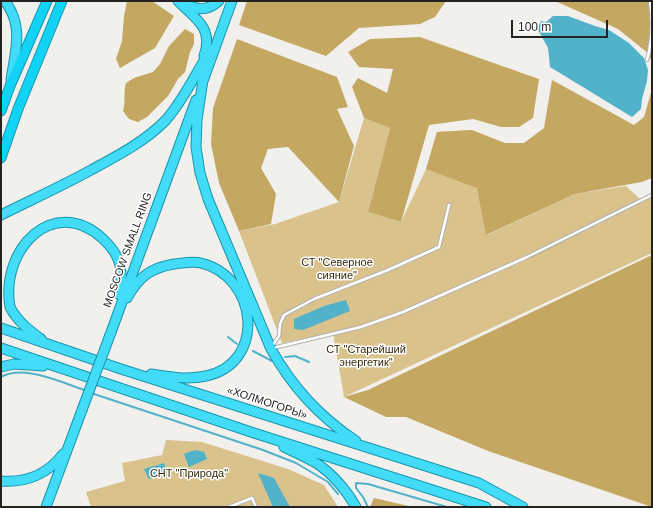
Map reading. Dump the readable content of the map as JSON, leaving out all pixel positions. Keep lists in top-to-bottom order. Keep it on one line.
{"streets":{"highway":["MOSCOW SMALL RING","«ХОЛМОГОРЫ»"]},"parks":["СТ \"Северное сияние\"","СТ \"Старейший энергетик\"","СНТ \"Природа\""],"scale_bar":"100 m"}
